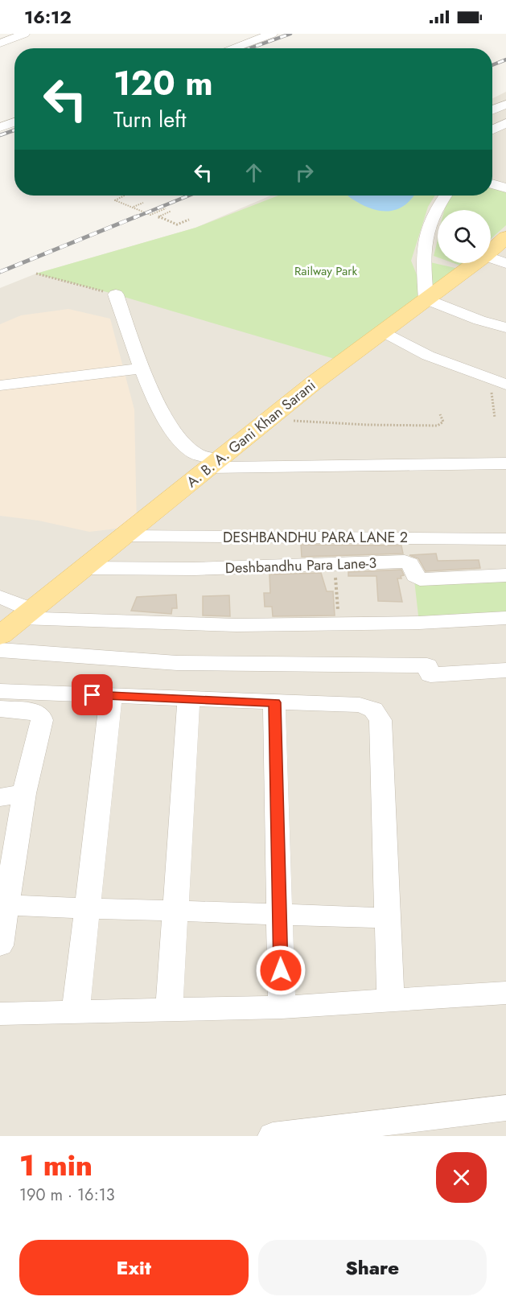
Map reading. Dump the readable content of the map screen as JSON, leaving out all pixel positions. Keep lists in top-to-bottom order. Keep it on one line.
{"streets":{"main road":["A. B. A. Gani Khan Sarani"],"street":["DESHBANDHU PARA LANE 2","Deshbandhu Para Lane-3"]},"crossings":[["A. B. A. Gani Khan Sarani","DESHBANDHU PARA LANE 2"],["A. B. A. Gani Khan Sarani","Deshbandhu Para Lane-3"]],"parks":["Railway Park"],"page":{"status":"16:12","turn":["120 m","Turn left"],"heading":["1 min","190 m · 16:13"],"buttons":["Exit","Share"]}}
